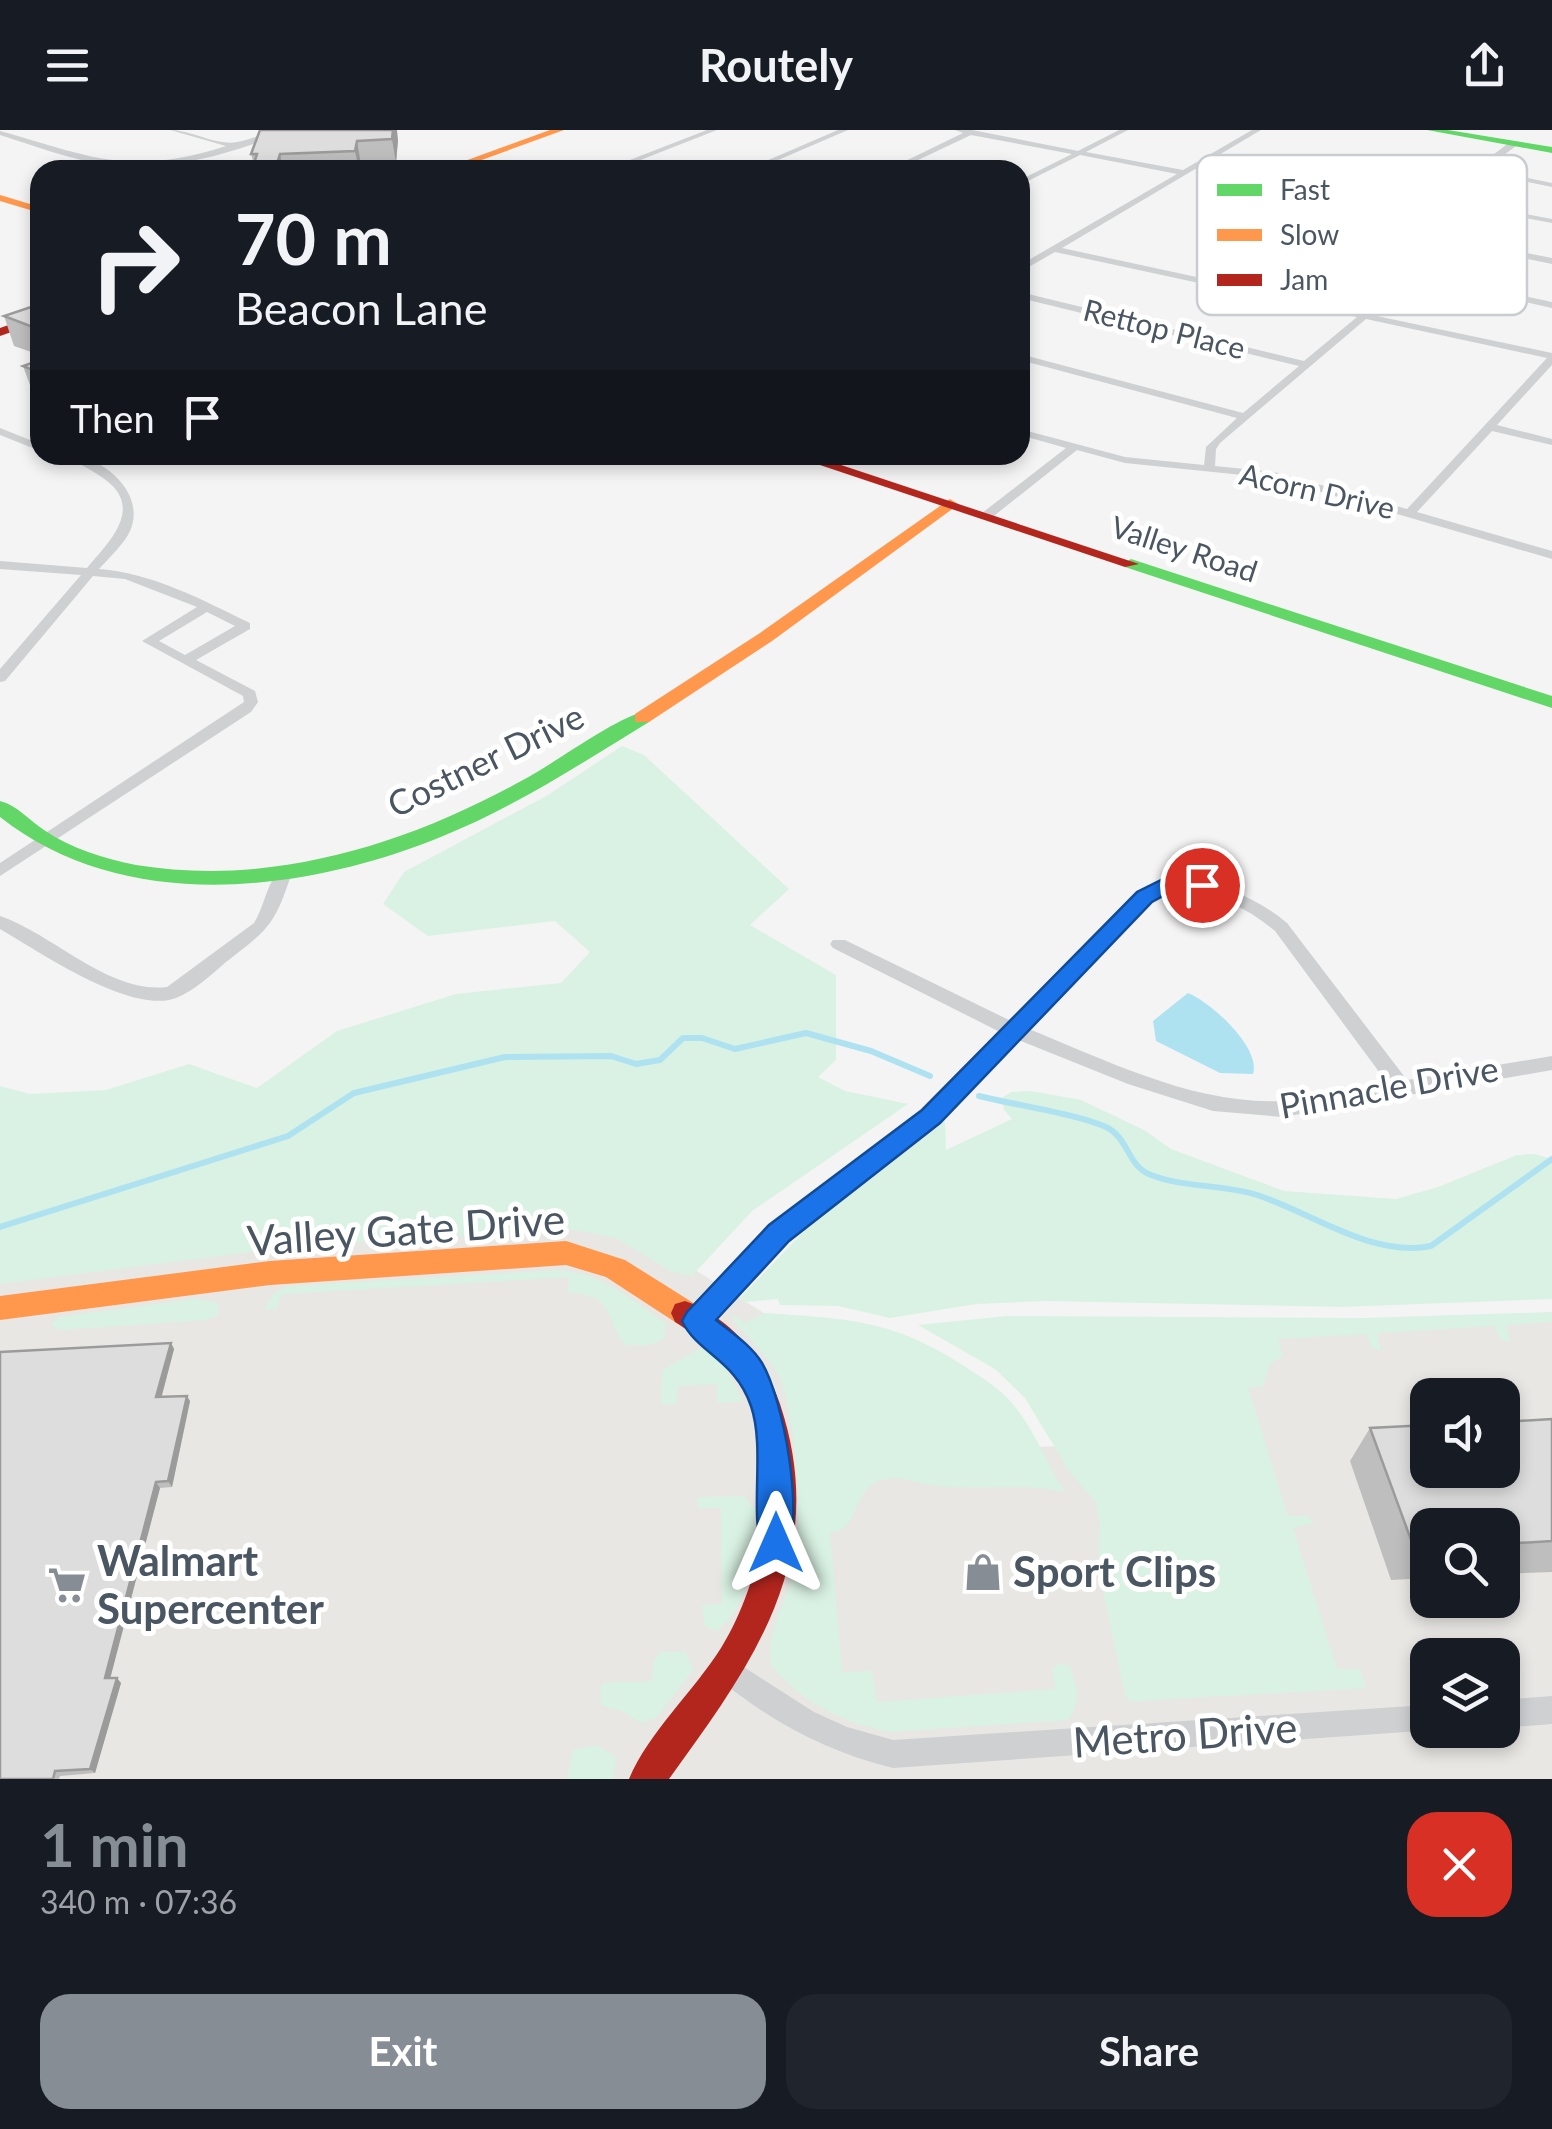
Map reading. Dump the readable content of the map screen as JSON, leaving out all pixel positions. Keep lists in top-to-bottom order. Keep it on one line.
{"streets":{"street":["Rettop Place","Acorn Drive","Valley Road","Costner Drive","Pinnacle Drive","Valley Gate Drive","Metro Drive"]},"crossings":[["Valley Road","Costner Drive"],["Valley Gate Drive","Metro Drive"]],"places":{"shop":["Sport Clips"],"supermarket":["Walmart Supercenter"]},"legend":["Fast","Slow","Jam"],"page":{"header":"Routely","turn":["70 m","Beacon Lane"],"then":"Then","heading":["1 min","340 m · 07:36"],"buttons":["Exit","Share"]}}
